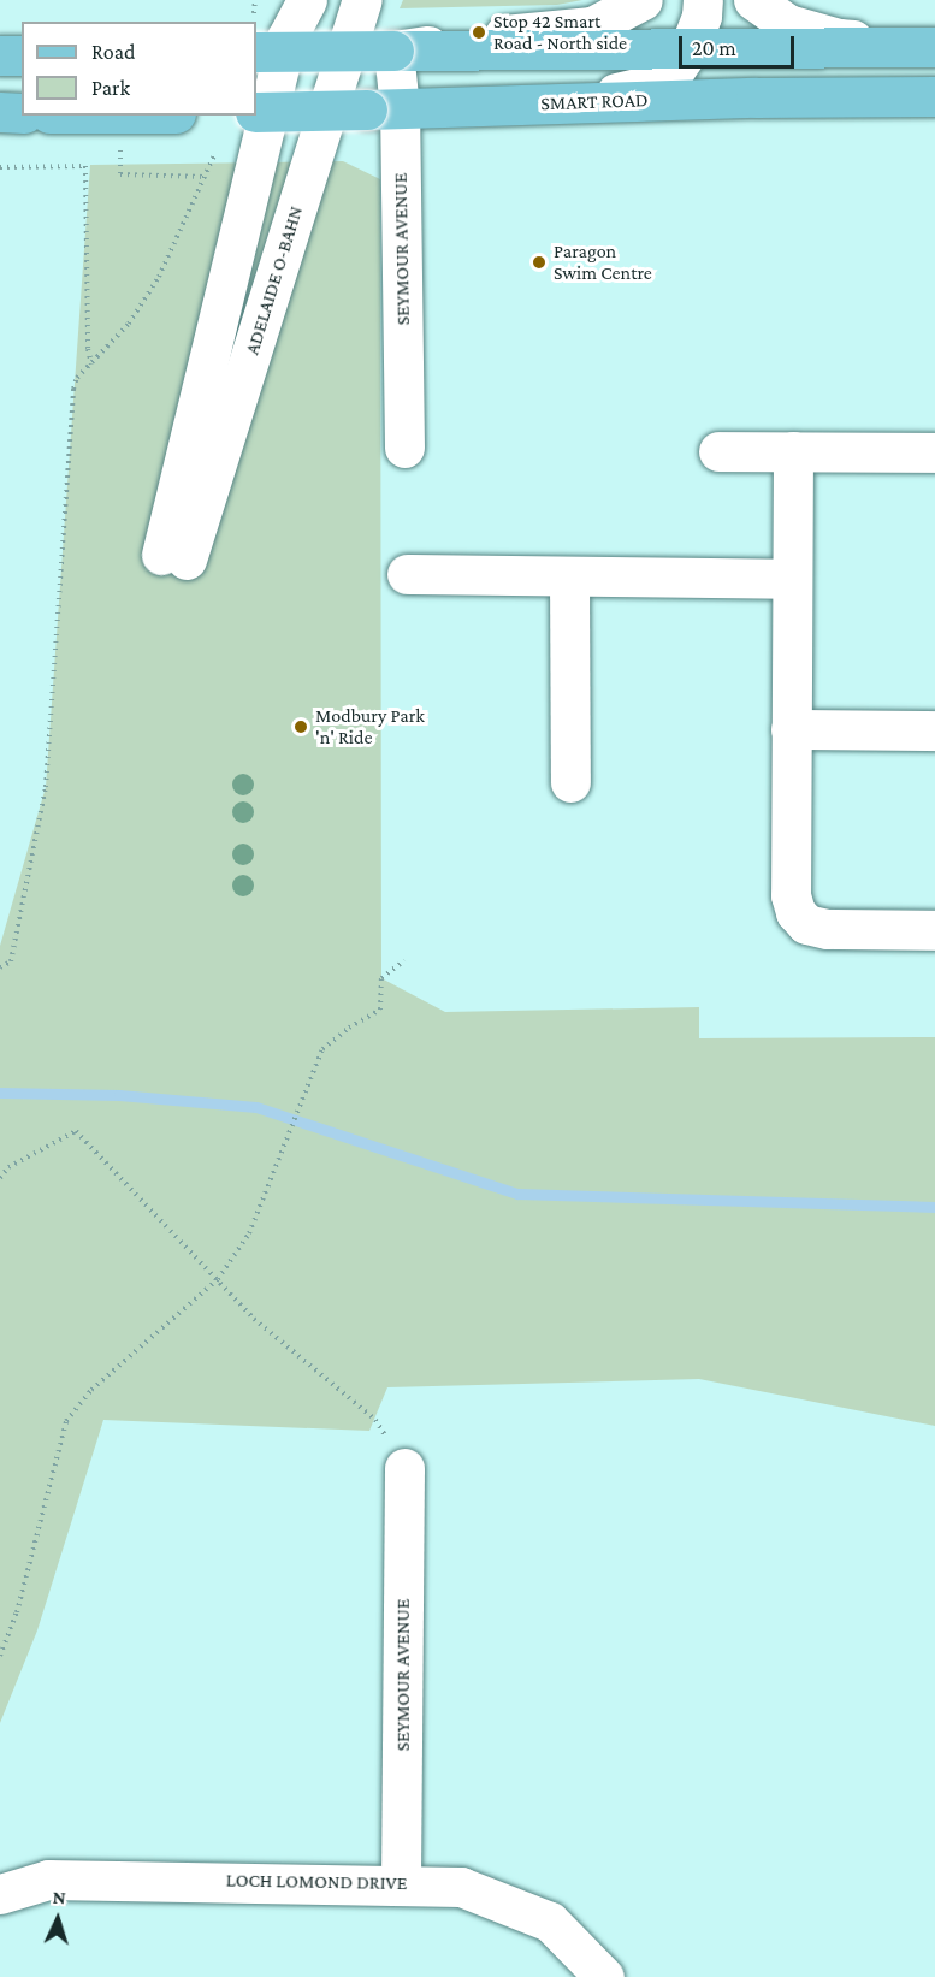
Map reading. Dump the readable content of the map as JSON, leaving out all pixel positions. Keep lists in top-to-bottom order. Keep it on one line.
{"streets":{"main road":["SMART ROAD"],"street":["SEYMOUR AVENUE","ADELAIDE O-BAHN","LOCH LOMOND DRIVE"]},"crossings":[["SMART ROAD","SEYMOUR AVENUE"],["SEYMOUR AVENUE","LOCH LOMOND DRIVE"]],"places":["Stop 42 Smart Road - North side","Paragon Swim Centre","Modbury Park 'n' Ride"],"legend":["Road","Park"],"scale_bar":"20 m","north":"top"}
